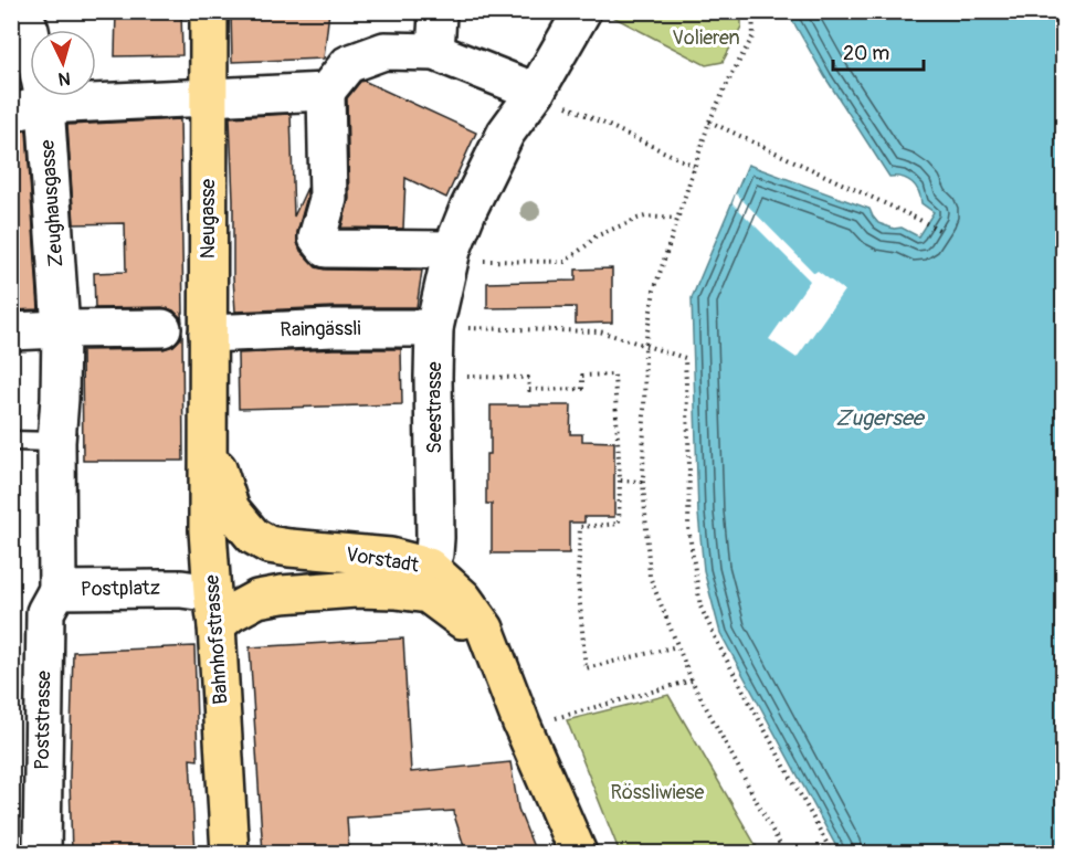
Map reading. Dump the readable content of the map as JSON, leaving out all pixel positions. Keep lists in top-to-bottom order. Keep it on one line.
{"streets":{"main road":["Neugasse","Vorstadt","Bahnhofstrasse"],"street":["Zeughausgasse","Raingässli","Seestrasse","Postplatz","Poststrasse"]},"crossings":[["Zeughausgasse","Postplatz"],["Neugasse","Raingässli"],["Neugasse","Vorstadt"],["Neugasse","Bahnhofstrasse"],["Raingässli","Seestrasse"],["Seestrasse","Vorstadt"],["Vorstadt","Bahnhofstrasse"],["Postplatz","Bahnhofstrasse"],["Postplatz","Poststrasse"]],"water":["Zugersee"],"parks":["Volieren","Rössliwiese"],"scale_bar":"20 m","north":"bottom"}
